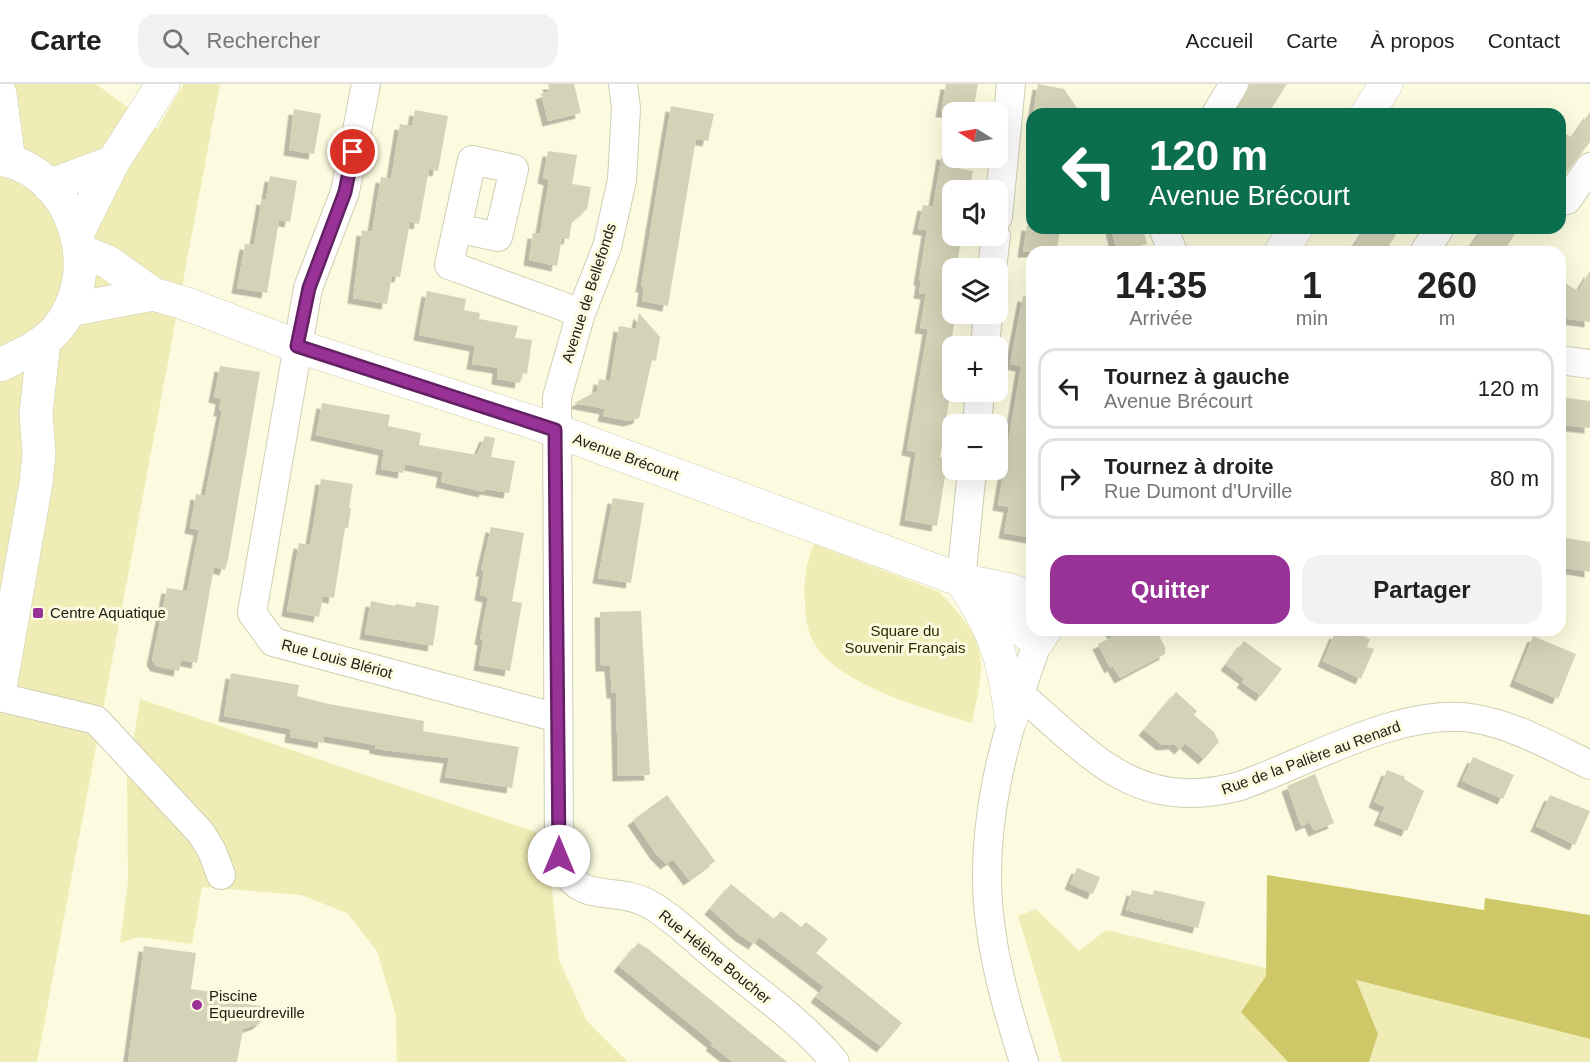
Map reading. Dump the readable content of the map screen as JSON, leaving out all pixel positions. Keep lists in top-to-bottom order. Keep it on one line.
{"streets":{"main road":["Avenue Brécourt"],"street":["Avenue de Bellefonds","Rue Louis Blériot","Rue de la Palière au Renard","Rue Hélène Boucher"]},"crossings":[["Avenue de Bellefonds","Avenue Brécourt"],["Avenue de Bellefonds","Rue Louis Blériot"],["Avenue de Bellefonds","Rue Hélène Boucher"],["Avenue Brécourt","Rue Louis Blériot"]],"parks":["Square du Souvenir Français"],"places":{"transit":["Centre Aquatique"],"other":["Piscine Equeurdreville"]},"north":"left","page":{"header":"Carte","search":"Rechercher","nav":["Accueil","Carte","À propos","Contact"],"map_buttons":["+","−"],"turn":["120 m","Avenue Brécourt"],"eta":["14:35","Arrivée","1","min","260","m"],"list":[{"name":"Tournez à gauche","note":"Avenue Brécourt","value":"120 m"},{"name":"Tournez à droite","note":"Rue Dumont d'Urville","value":"80 m"}],"buttons":["Quitter","Partager"]}}
